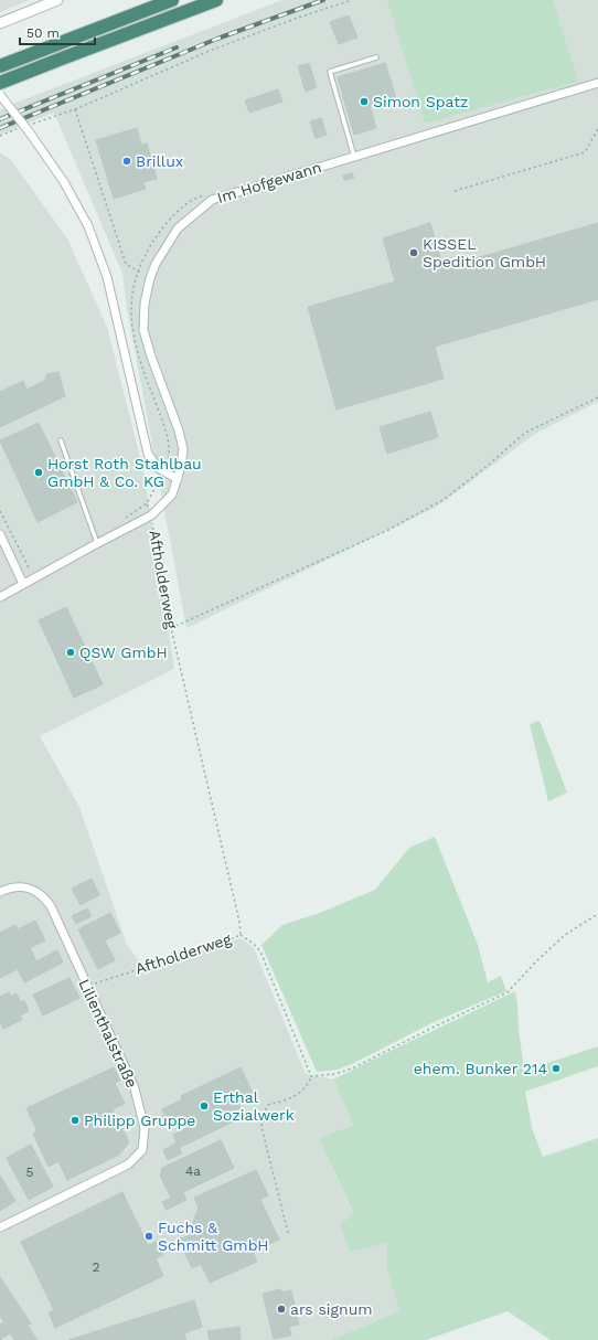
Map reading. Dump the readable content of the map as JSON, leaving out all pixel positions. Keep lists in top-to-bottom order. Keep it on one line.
{"streets":{"street":["Im Hofgewann","Aftholderweg","Lilienthalstraße"]},"crossings":[["Im Hofgewann","Aftholderweg"],["Aftholderweg","Lilienthalstraße"]],"places":["Simon Spatz","Brillux","KISSEL Spedition GmbH","Horst Roth Stahlbau GmbH & Co. KG","QSW GmbH","ehem. Bunker 214","Erthal Sozialwerk","Philipp Gruppe","Fuchs & Schmitt GmbH","ars signum"],"house_numbers":["4a","5","2"],"scale_bar":"50 m"}
